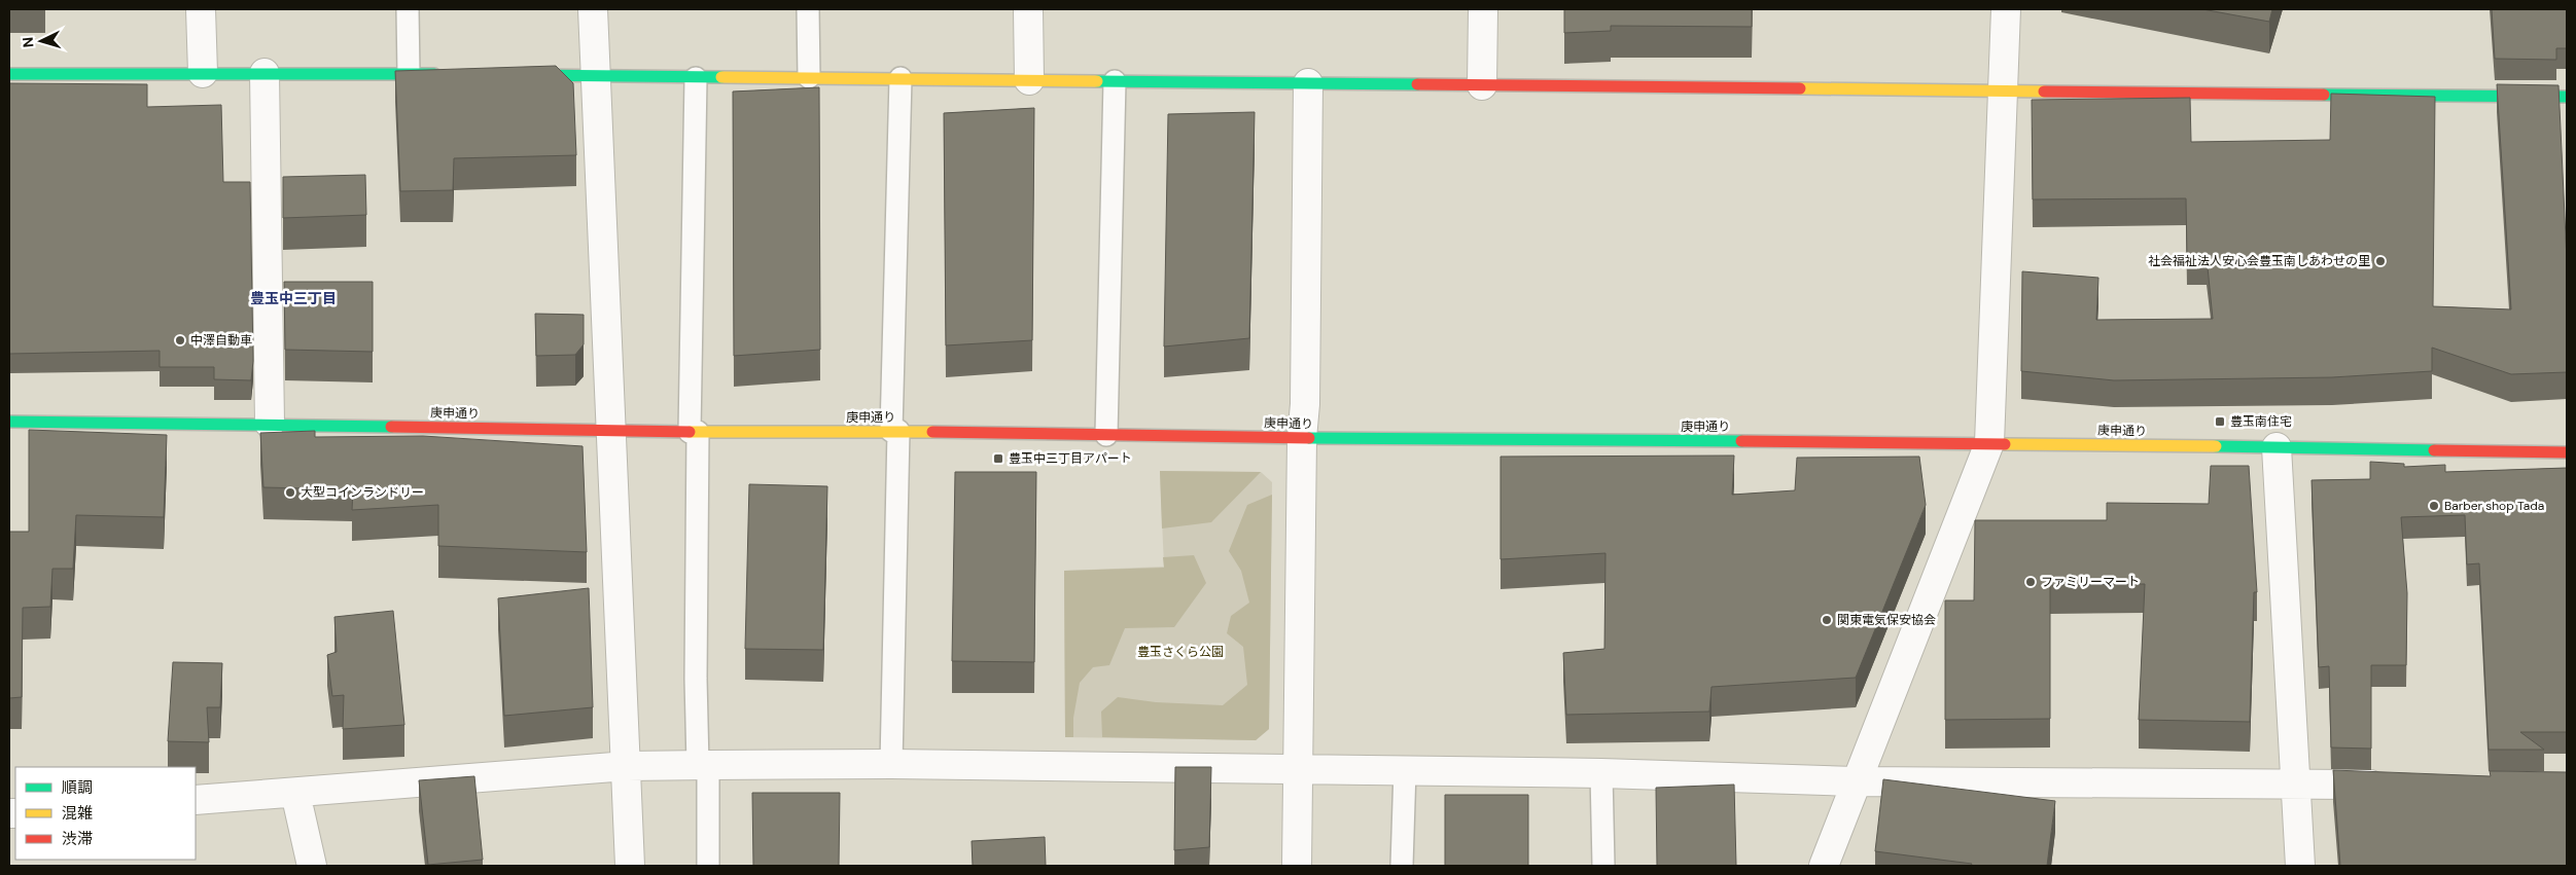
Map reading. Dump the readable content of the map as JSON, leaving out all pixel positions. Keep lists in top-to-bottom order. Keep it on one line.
{"streets":{"main road":["庚申通り"]},"districts":["豊玉中三丁目"],"parks":["豊玉さくら公園"],"places":{"other":["社会福祉法人安心会豊玉南しあわせの里","中澤自動車","大型コインランドリー","Barber shop Tada","ファミリーマート","関東電気保安協会"],"transit":["豊玉南住宅","豊玉中三丁目アパート"]},"legend":["順調","混雑","渋滞"],"north":"left"}
